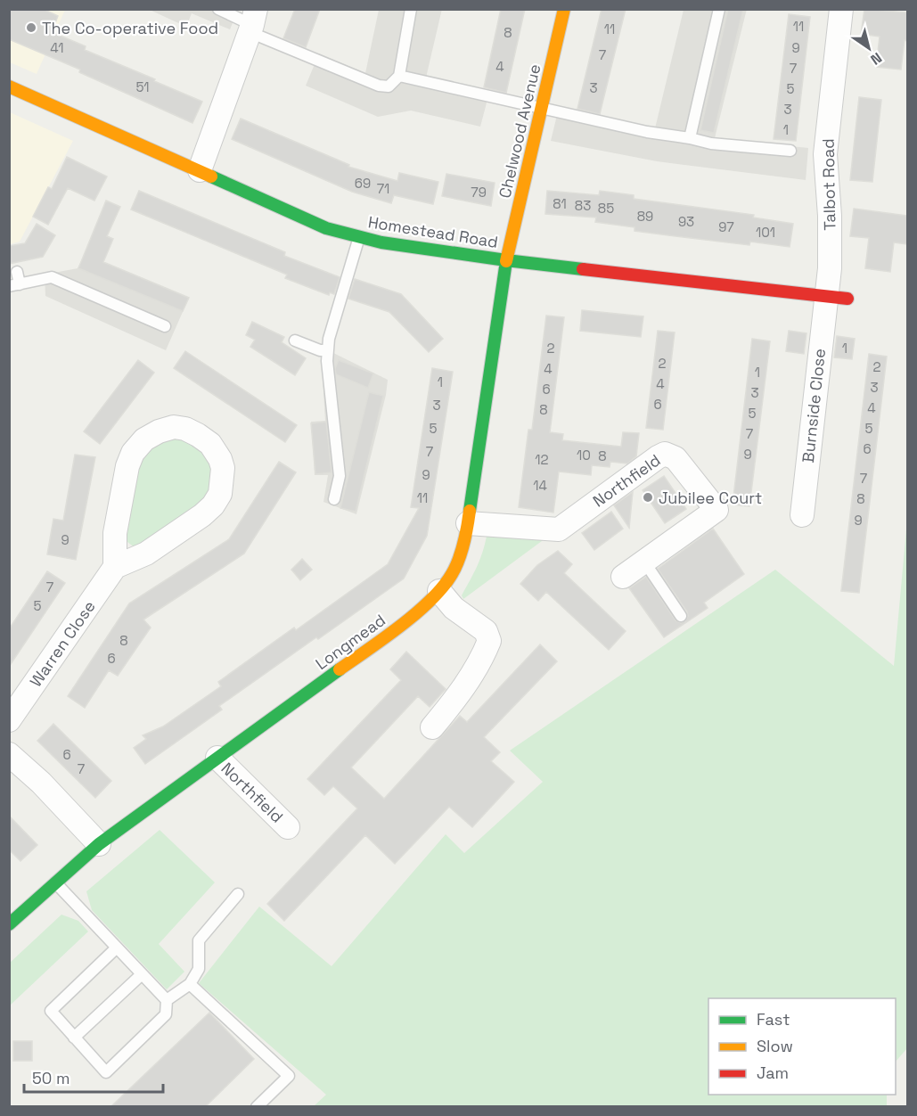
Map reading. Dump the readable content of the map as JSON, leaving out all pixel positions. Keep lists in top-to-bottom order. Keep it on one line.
{"streets":{"street":["Chelwood Avenue","Talbot Road","Homestead Road","Burnside Close","Northfield","Longmead","Warren Close"]},"crossings":[["Chelwood Avenue","Homestead Road"],["Chelwood Avenue","Longmead"],["Talbot Road","Homestead Road"],["Talbot Road","Burnside Close"],["Homestead Road","Burnside Close"],["Homestead Road","Longmead"],["Northfield","Longmead"]],"places":["The Co-operative Food","Jubilee Court"],"house_numbers":["11","11","8","41","9","7","4","7","51","3","5","3","1","69","71","79","81","83","85","89","93","97","101","2","1","2","2","4","1","1","4","3","6","3","6","3","4","8","5","5","5","7","6","7","9","10","8","12","9","7","14","11","8","9","9","7","5","8","6","6","7"],"legend":["Fast","Slow","Jam"],"scale_bar":"50 m","north":"bottom right"}
